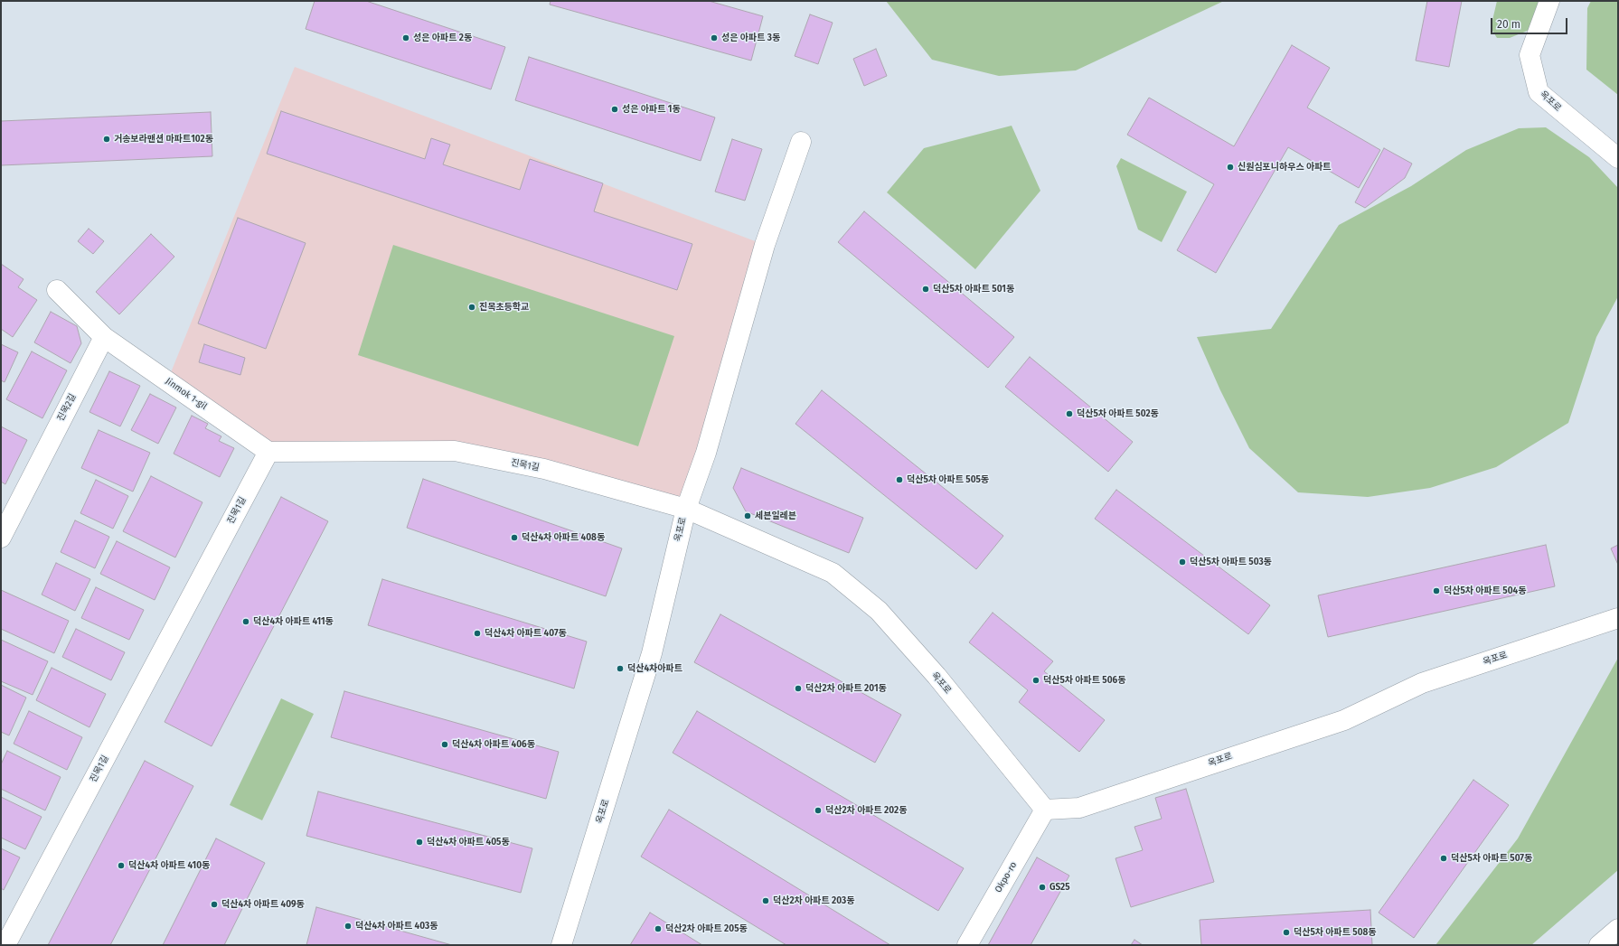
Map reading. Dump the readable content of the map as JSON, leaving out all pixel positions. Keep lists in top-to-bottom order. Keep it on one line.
{"streets":{"street":["옥포로","Jinmok 1-gil","진목2길","진목1길","Okpo-ro"]},"crossings":[["옥포로","진목1길"],["옥포로","Okpo-ro"],["Jinmok 1-gil","진목2길"],["Jinmok 1-gil","진목1길"]],"places":["성은 아파트 2동","성은 아파트 3동","성은 아파트 1동","거송보라맨션 마파트102동","신원심포니하우스 아파트","덕산5차 아파트 501동","진목초등학교","덕산5차 아파트 502동","덕산5차 아파트 505동","세븐일레븐","덕산4차 아파트 408동","덕산5차 아파트 503동","덕산5차 아파트 504동","덕산4차 아파트 411동","덕산4차 아파트 407동","덕산4차아파트","덕산5차 아파트 506동","덕산2차 아파트 201동","덕산4차 아파트 406동","덕산2차 아파트 202동","덕산4차 아파트 405동","덕산5차 아파트 507동","덕산4차 아파트 410동","GS25","덕산2차 아파트 203동","덕산4차 아파트 409동","덕산4차 아파트 403동","덕산2차 아파트 205동","덕산5차 아파트 508동"],"scale_bar":"20 m"}
